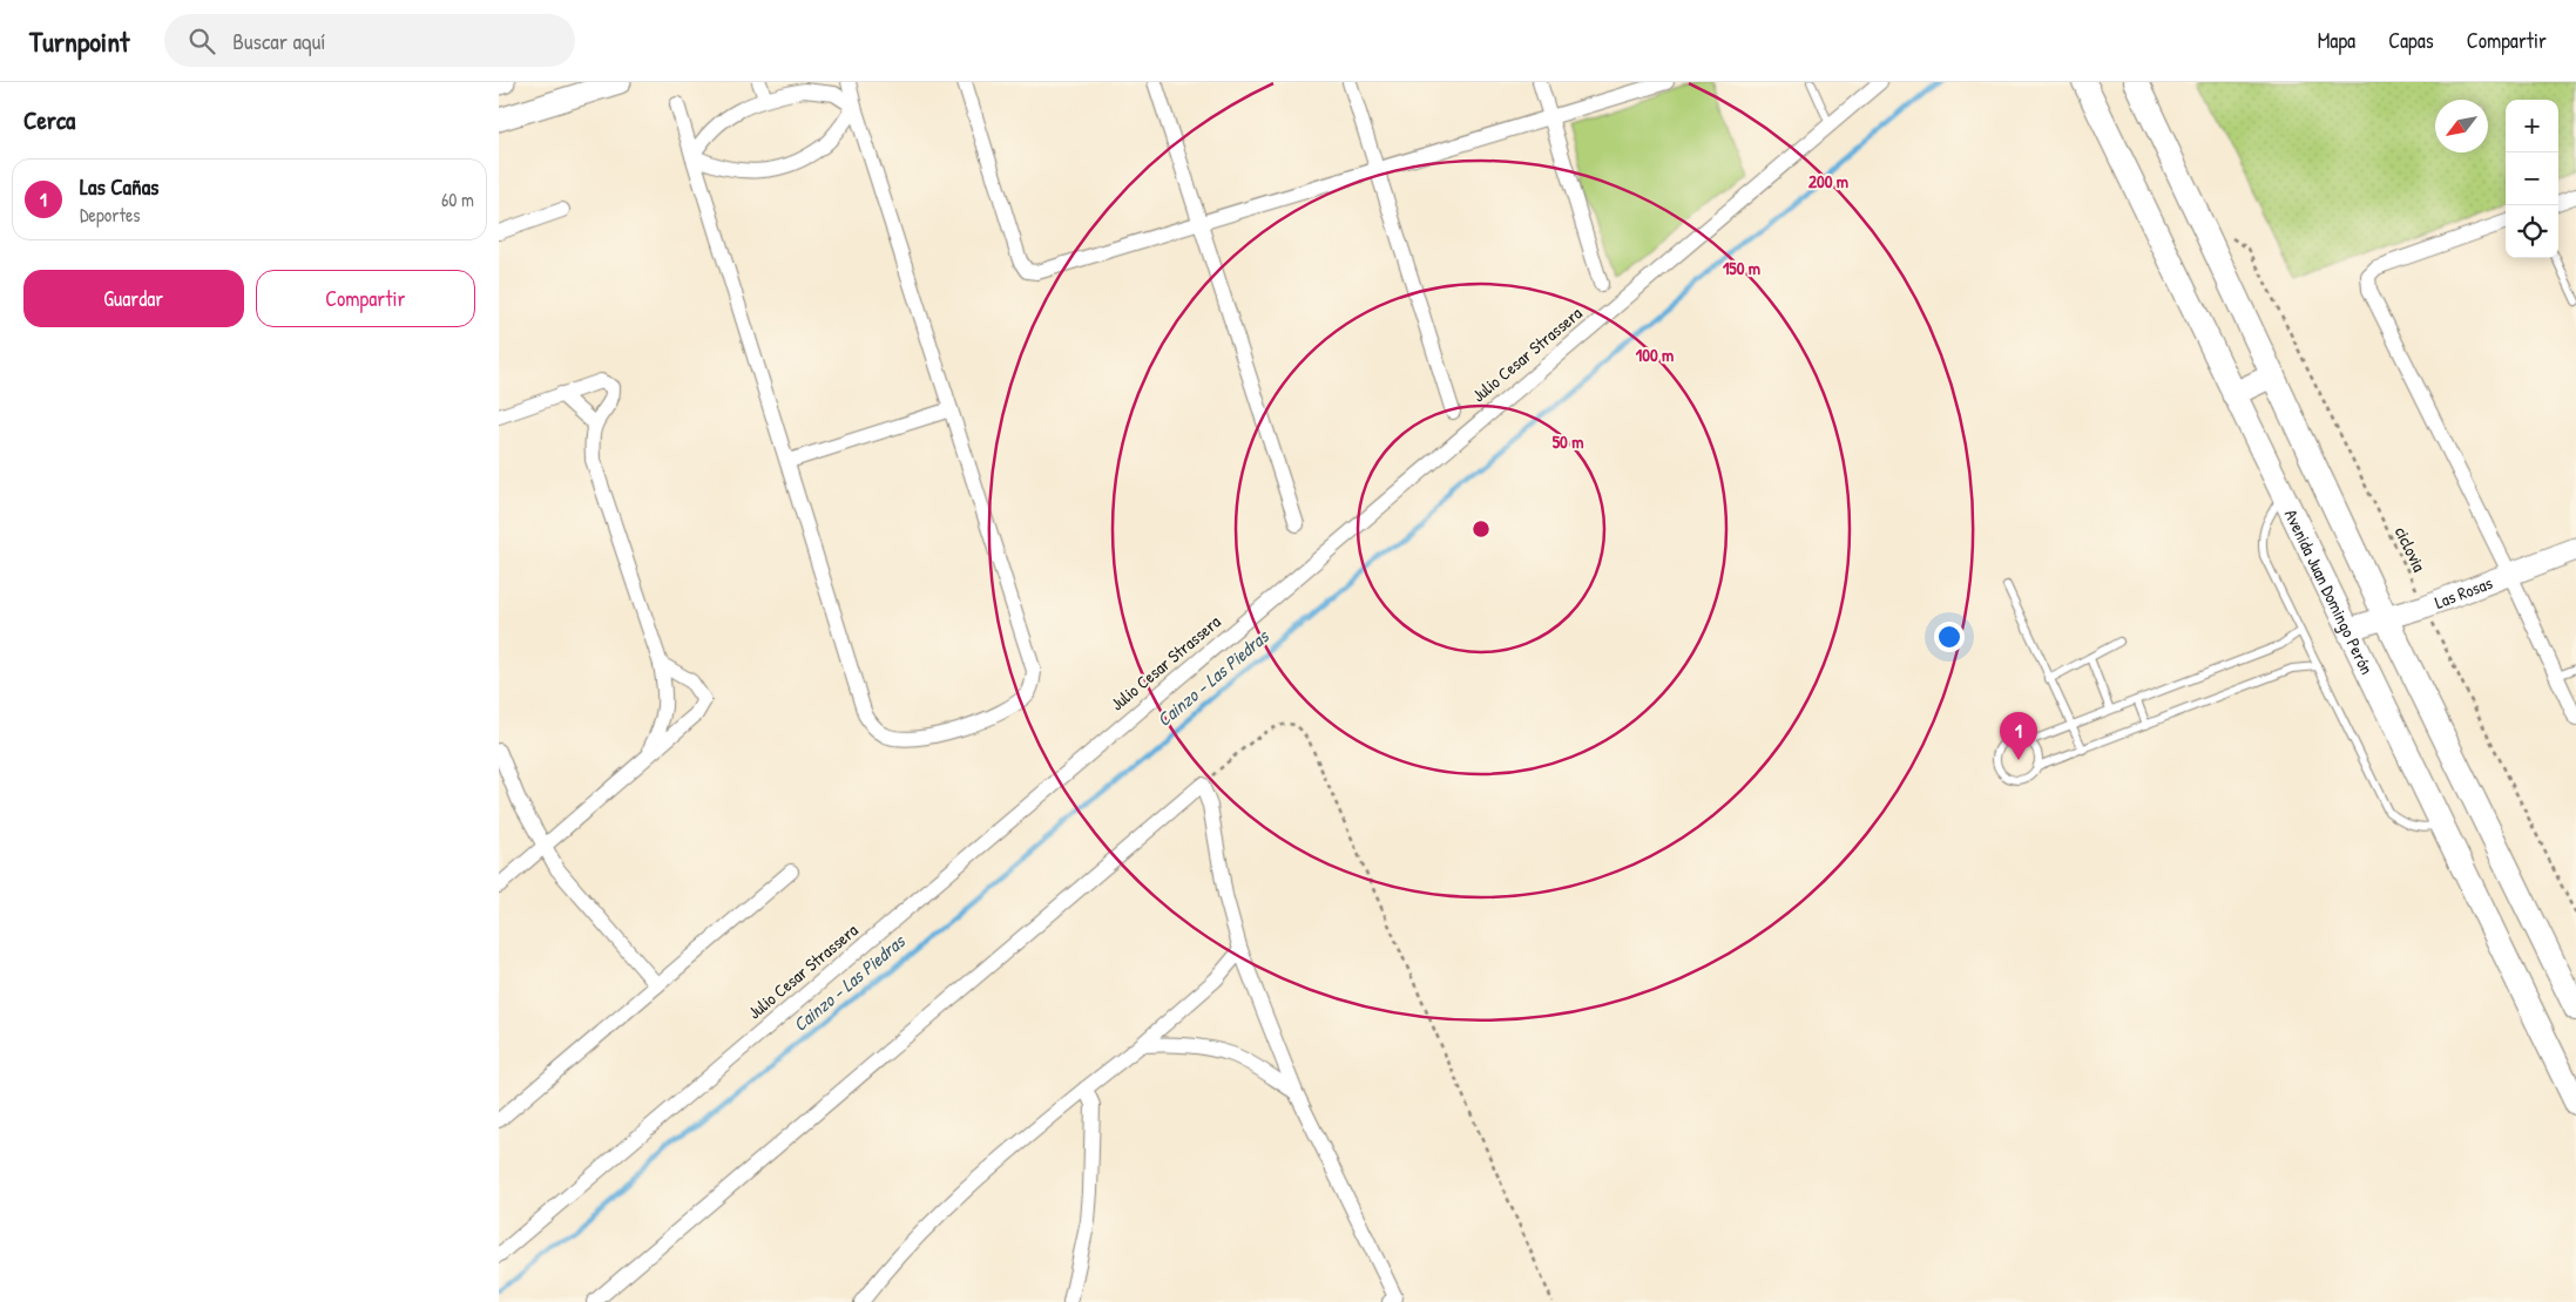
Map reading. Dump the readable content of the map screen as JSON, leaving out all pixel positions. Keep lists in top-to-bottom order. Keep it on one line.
{"streets":{"main road":["Avenida Juan Domingo Perón"],"street":["Julio Cesar Strassera","Las Rosas"],"path":["ciclovia"]},"crossings":[["ciclovia","Las Rosas"],["Avenida Juan Domingo Perón","Las Rosas"]],"water":["Cainzo - Las Piedras"],"north":"bottom left","page":{"header":"Turnpoint","search":"Buscar aquí","nav":["Mapa","Capas","Compartir"],"heading":"Cerca","map_buttons":["+","−"],"list":[{"mark":"1","name":"Las Cañas","note":"Deportes","value":"60 m"}],"buttons":["Guardar","Compartir"],"pins":"1"},"rings":["200 m","150 m","100 m","50 m"]}
